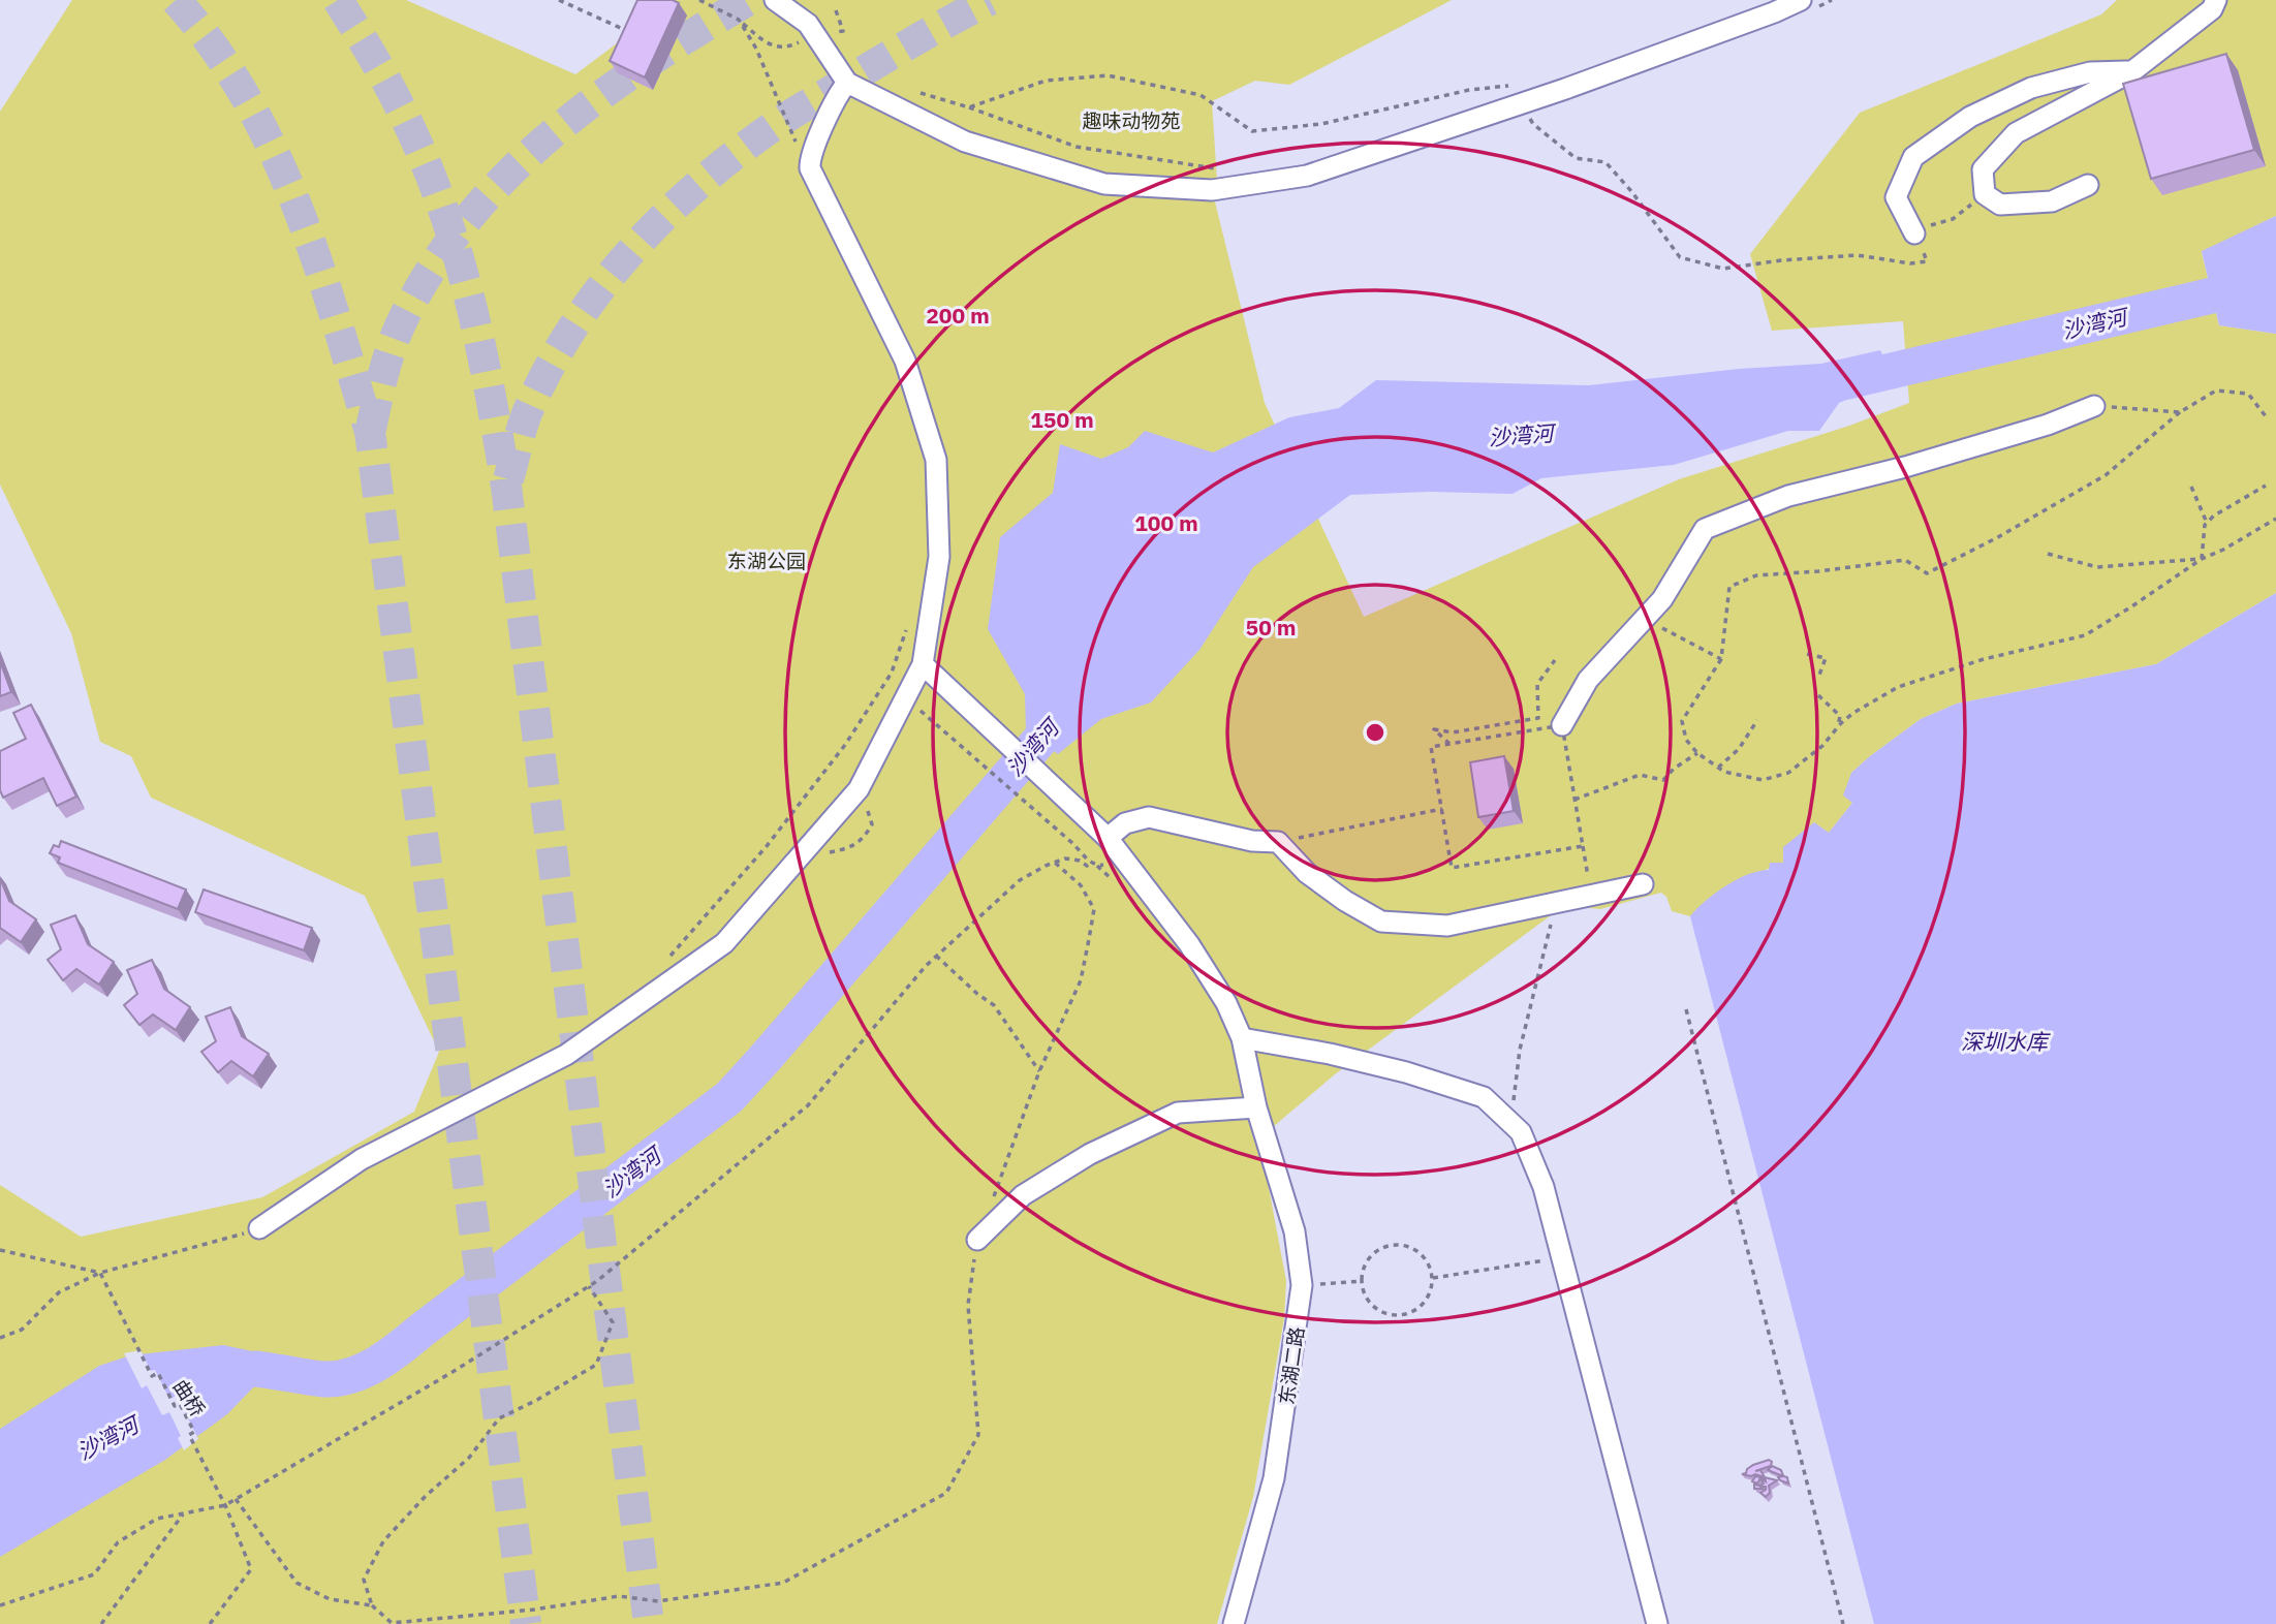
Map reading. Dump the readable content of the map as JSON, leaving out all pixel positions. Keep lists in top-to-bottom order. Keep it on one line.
{"streets":{"street":["东湖二路"],"path":["曲桥"]},"water":["沙湾河","深圳水库"],"parks":["趣味动物苑","东湖公园"],"rings":["200 m","150 m","100 m","50 m"]}
